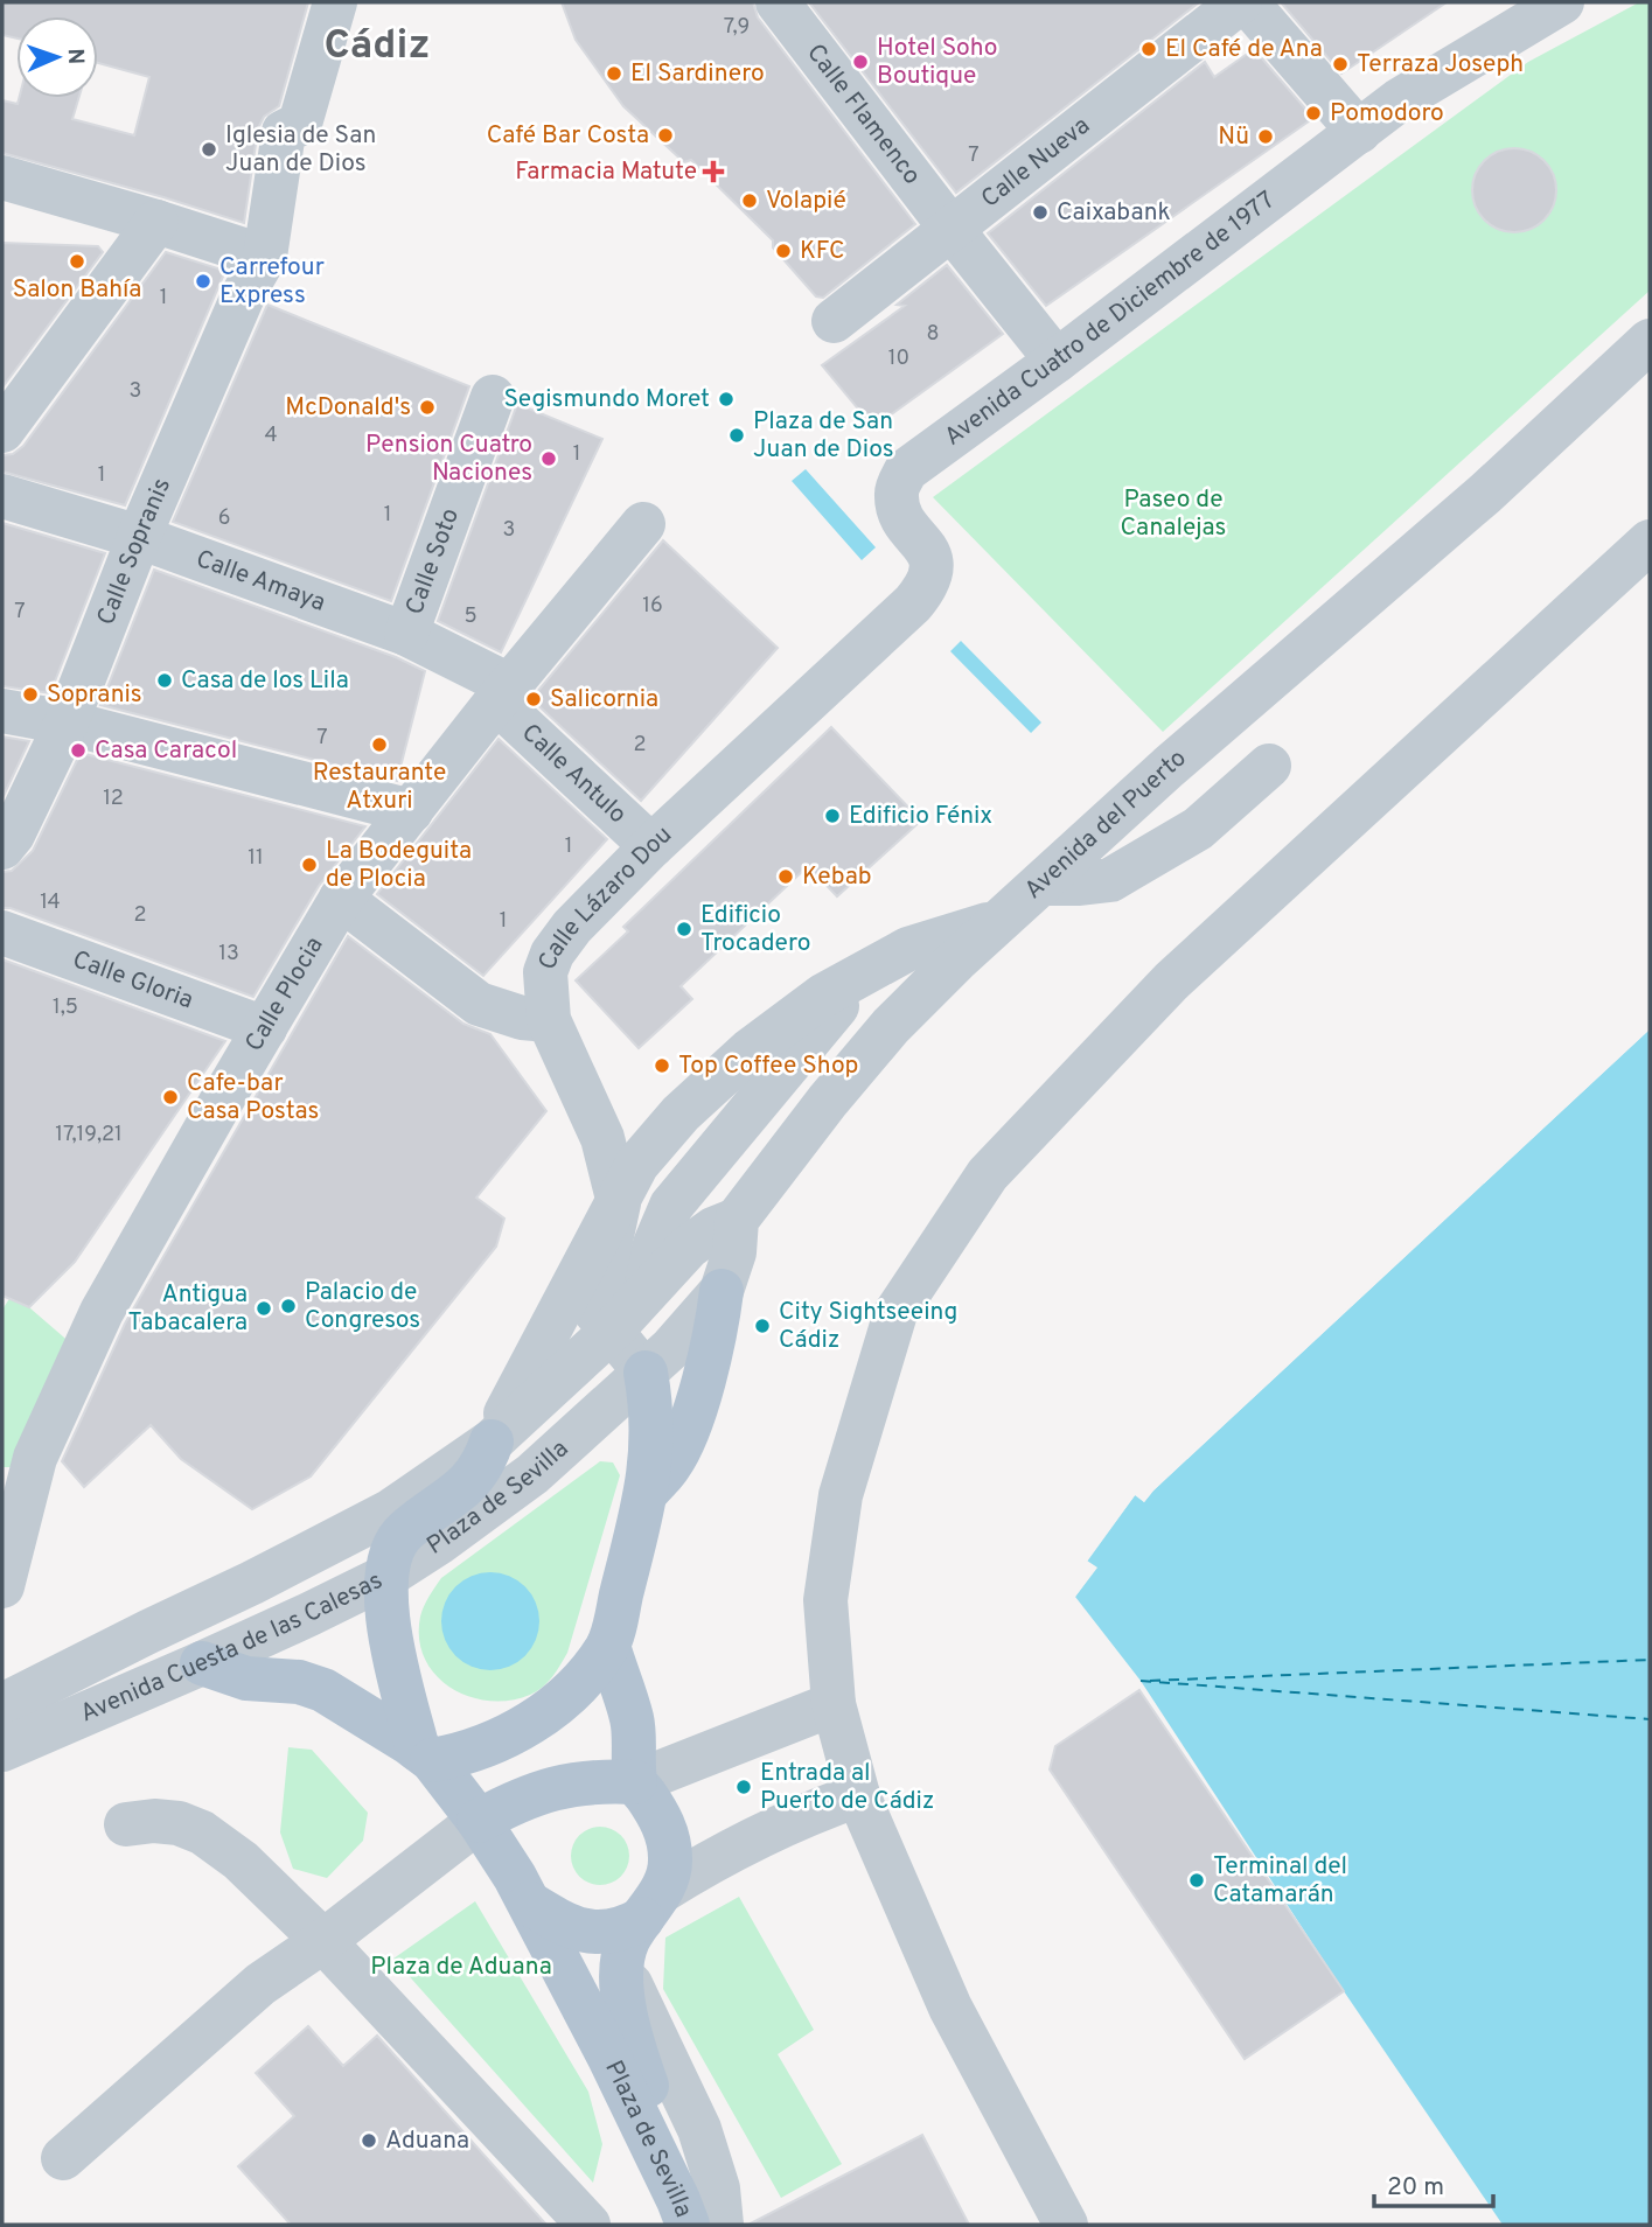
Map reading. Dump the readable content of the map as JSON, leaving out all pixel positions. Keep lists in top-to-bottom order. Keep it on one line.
{"streets":{"main road":["Plaza de Sevilla","Avenida Cuesta de las Calesas"],"street":["Calle Flamenco","Calle Nueva","Avenida Cuatro de Diciembre de 1977","Calle Sopranis","Calle Soto","Calle Amaya","Calle Antulo","Avenida del Puerto","Calle Lázaro Dou","Calle Gloria","Calle Plocia"]},"crossings":[["Calle Flamenco","Calle Nueva"],["Calle Flamenco","Avenida Cuatro de Diciembre de 1977"],["Avenida Cuatro de Diciembre de 1977","Calle Lázaro Dou"],["Calle Sopranis","Calle Amaya"],["Calle Soto","Calle Amaya"],["Calle Amaya","Calle Antulo"],["Calle Amaya","Calle Plocia"],["Calle Antulo","Calle Lázaro Dou"],["Calle Antulo","Calle Plocia"],["Avenida del Puerto","Avenida Cuesta de las Calesas"],["Calle Lázaro Dou","Avenida Cuesta de las Calesas"],["Calle Gloria","Calle Plocia"],["Plaza de Sevilla","Avenida Cuesta de las Calesas"]],"districts":["Cádiz"],"parks":["Paseo de Canalejas","Plaza de Aduana"],"places":{"other":["El Café de Ana","Hotel Soho Boutique","Terraza Joseph","El Sardinero","Pomodoro","Café Bar Costa","Nü","Iglesia de San Juan de Dios","Volapié","Caixabank","KFC","Salon Bahía","Carrefour Express","Segismundo Moret","McDonald's","Plaza de San Juan de Dios","Pension Cuatro Naciones","Casa de los Lila","Sopranis","Salicornia","Restaurante Atxuri","Casa Caracol","Edificio Fénix","La Bodeguita de Plocia","Kebab","Edificio Trocadero","Top Coffee Shop","Cafe-bar Casa Postas","Palacio de Congresos","Antigua Tabacalera","City Sightseeing Cádiz","Entrada al Puerto de Cádiz","Terminal del Catamarán","Aduana"],"health":["Farmacia Matute"]},"house_numbers":["7,9","7","1","8","10","3","4","1","1","1","6","3","16","7","5","7","2","12","1","11","14","2","1","13","1,5","17,19,21"],"scale_bar":"20 m","north":"right"}
